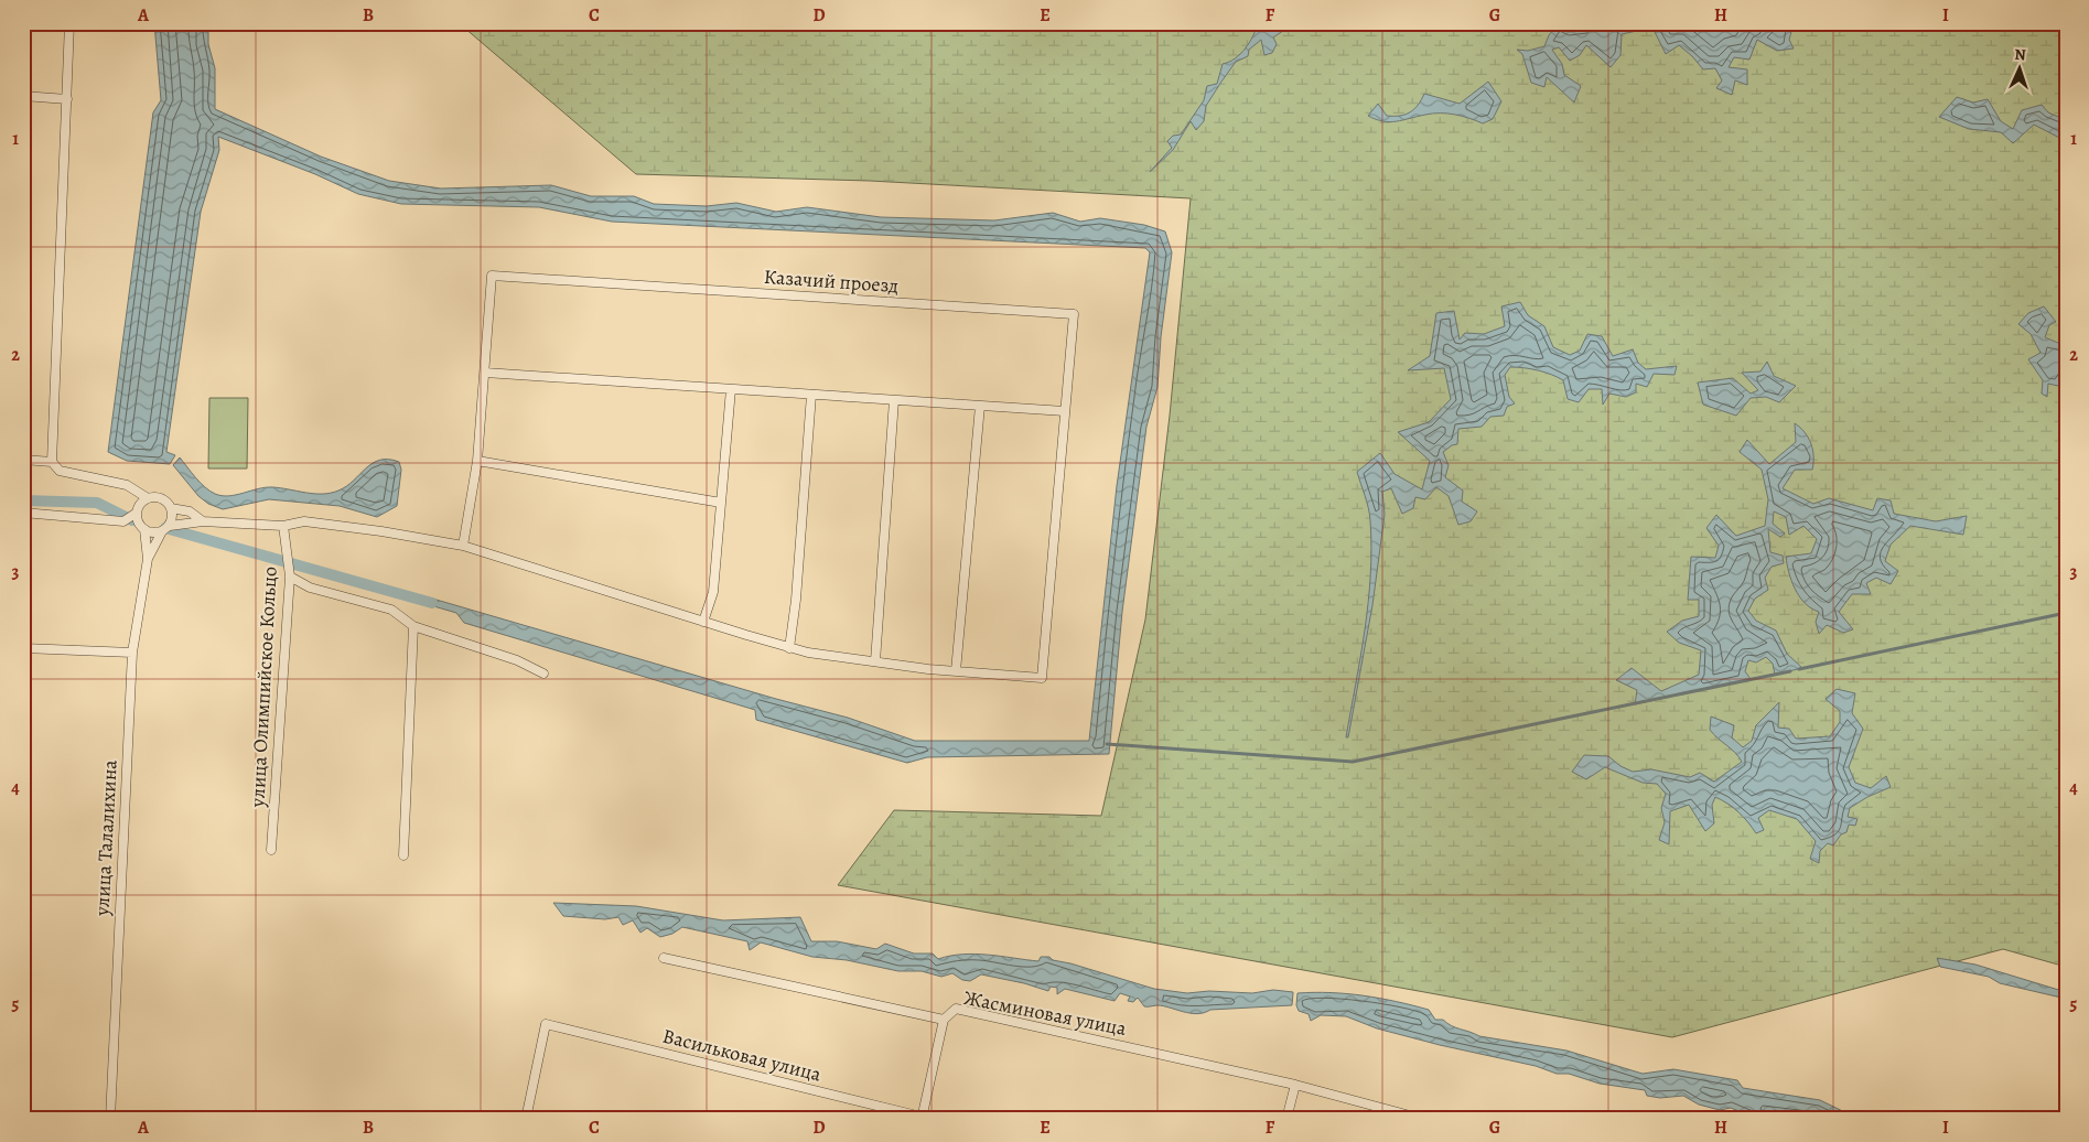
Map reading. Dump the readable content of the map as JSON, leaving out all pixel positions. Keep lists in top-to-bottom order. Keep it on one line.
{"streets":{"street":["Казачий проезд","улица Олимпийское Кольцо","улица Талалихина","Жасминовая улица","Васильковая улица"]},"north":"top","grid":{"columns":["A","B","C","D","E","F","G","H","I"],"rows":["1","2","3","4","5"]}}
